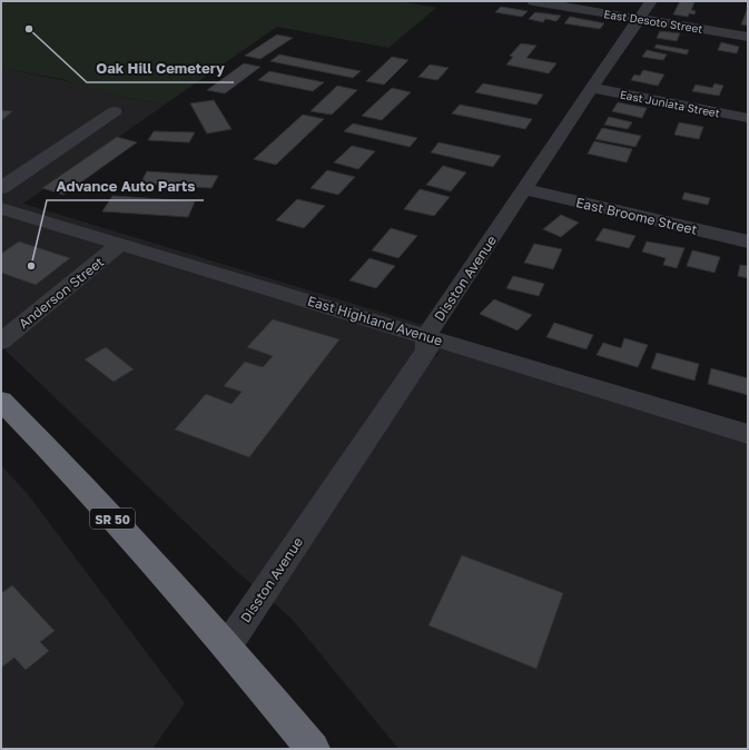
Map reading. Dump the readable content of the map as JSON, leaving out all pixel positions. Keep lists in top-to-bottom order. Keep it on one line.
{"streets":{"highway":["SR 50"],"street":["East Desoto Street","East Juniata Street","East Broome Street","Disston Avenue","Anderson Street","East Highland Avenue"]},"crossings":[["East Desoto Street","Disston Avenue"],["East Juniata Street","Disston Avenue"],["East Broome Street","Disston Avenue"],["Disston Avenue","East Highland Avenue"],["Disston Avenue","SR 50"],["Anderson Street","East Highland Avenue"]],"places":["Oak Hill Cemetery","Advance Auto Parts"]}
